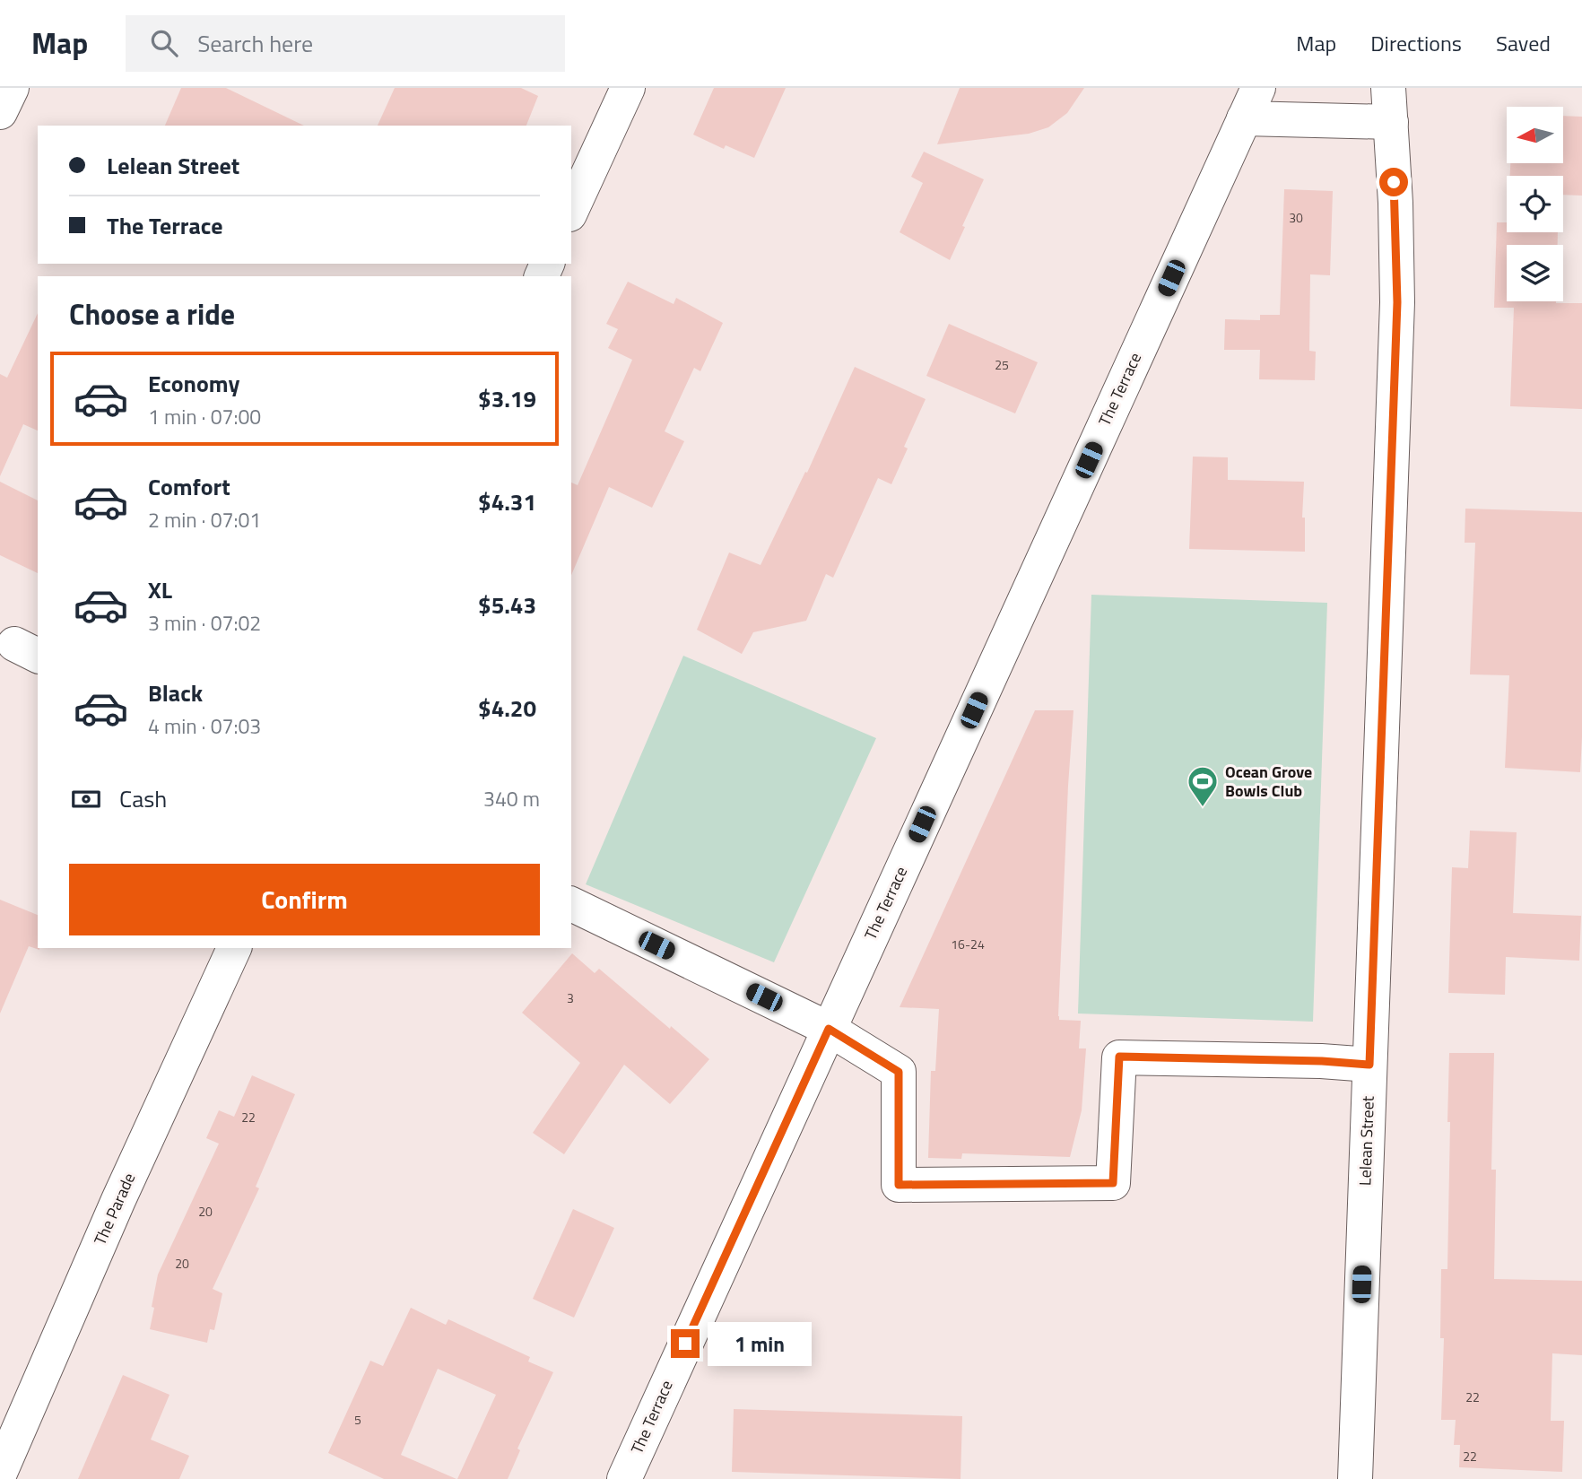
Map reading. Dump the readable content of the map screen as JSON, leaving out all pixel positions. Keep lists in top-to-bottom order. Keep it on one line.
{"streets":{"street":["The Terrace","Lelean Street","The Parade"]},"places":{"sports":["Ocean Grove Bowls Club"]},"house_numbers":["30","25","16-24","3","22","20","20","22","5","22"],"north":"left","page":{"header":"Map","search":"Search here","nav":["Map","Directions","Saved"],"banner":["Lelean Street","The Terrace"],"heading":"Choose a ride","list":[{"name":"Economy","note":"1 min · 07:00","value":"$3.19"},{"name":"Comfort","note":"2 min · 07:01","value":"$4.31"},{"name":"XL","note":"3 min · 07:02","value":"$5.43"},{"name":"Black","note":"4 min · 07:03","value":"$4.20"}],"pay":["Cash","340 m"],"buttons":"Confirm","bubble":"1 min"}}
